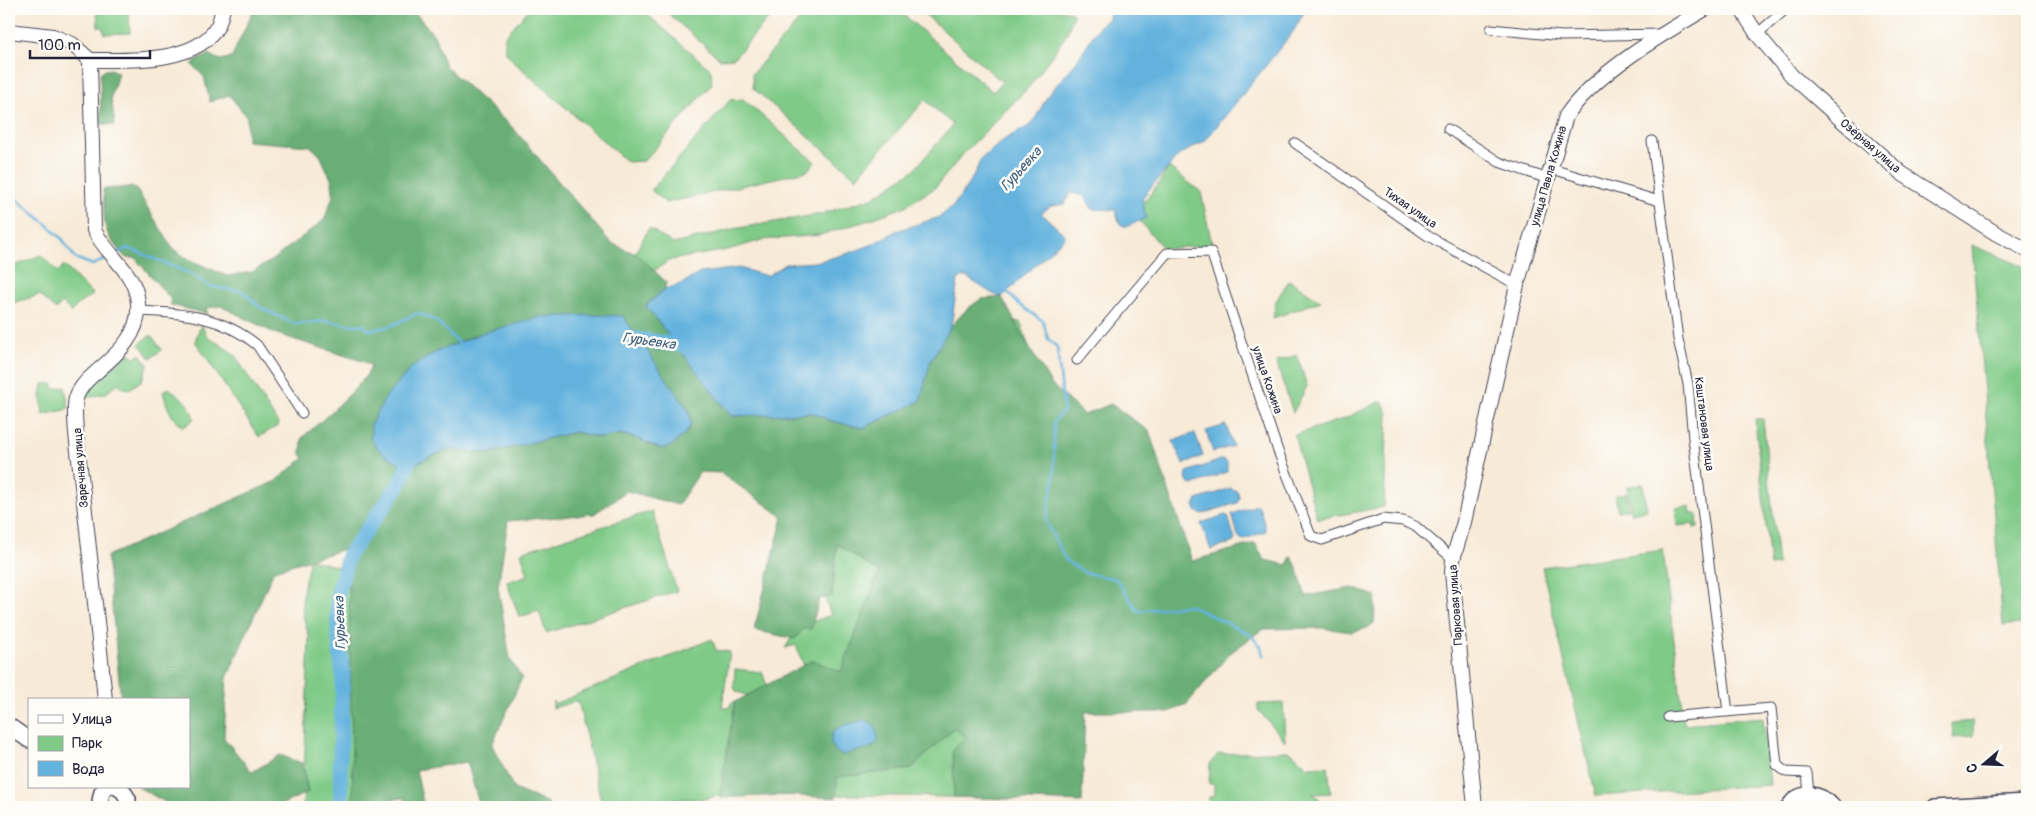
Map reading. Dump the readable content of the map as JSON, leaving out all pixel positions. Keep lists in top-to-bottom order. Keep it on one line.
{"streets":{"street":["Озёрная улица","улица Павла Кожина","Тихая улица","улица Кожина","Каштановая улица","Заречная улица","Парковая улица"]},"crossings":[["улица Павла Кожина","Тихая улица"],["улица Павла Кожина","Парковая улица"],["улица Кожина","Парковая улица"]],"water":["Гурьевка"],"legend":["Улица","Парк","Вода"],"scale_bar":"100 m","north":"left"}
